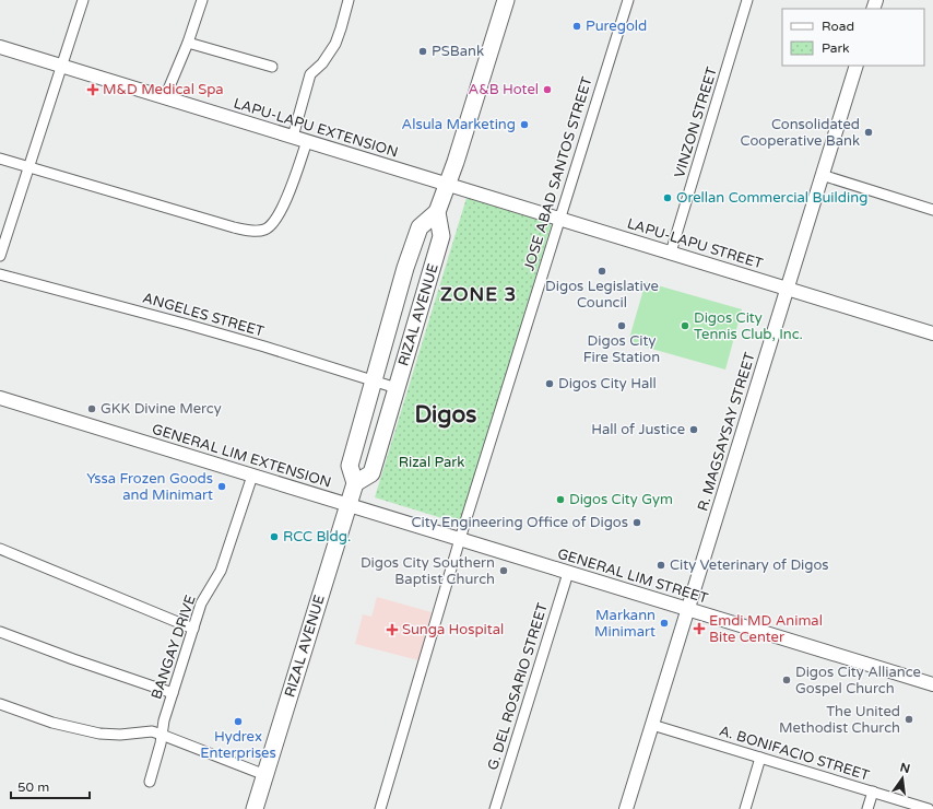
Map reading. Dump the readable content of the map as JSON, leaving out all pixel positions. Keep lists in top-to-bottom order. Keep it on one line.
{"streets":{"main road":["RIZAL AVENUE"],"street":["VINZON STREET","LAPU-LAPU EXTENSION","JOSE ABAD SANTOS STREET","LAPU-LAPU STREET","ANGELES STREET","R. MAGSAYSAY STREET","GENERAL LIM EXTENSION","GENERAL LIM STREET","BANGAY DRIVE","G. DEL ROSARIO STREET","A. BONIFACIO STREET"]},"crossings":[["VINZON STREET","LAPU-LAPU STREET"],["LAPU-LAPU EXTENSION","LAPU-LAPU STREET"],["LAPU-LAPU EXTENSION","RIZAL AVENUE"],["JOSE ABAD SANTOS STREET","LAPU-LAPU STREET"],["JOSE ABAD SANTOS STREET","GENERAL LIM STREET"],["LAPU-LAPU STREET","RIZAL AVENUE"],["LAPU-LAPU STREET","R. MAGSAYSAY STREET"],["ANGELES STREET","RIZAL AVENUE"],["RIZAL AVENUE","GENERAL LIM EXTENSION"],["RIZAL AVENUE","GENERAL LIM STREET"],["R. MAGSAYSAY STREET","GENERAL LIM STREET"],["R. MAGSAYSAY STREET","A. BONIFACIO STREET"],["GENERAL LIM EXTENSION","GENERAL LIM STREET"],["GENERAL LIM EXTENSION","BANGAY DRIVE"],["GENERAL LIM STREET","G. DEL ROSARIO STREET"]],"districts":["ZONE 3","Digos"],"parks":["Rizal Park"],"places":{"other":["Puregold","PSBank","A&B Hotel","Alsula Marketing","Consolidated Cooperative Bank","Orellan Commercial Building","Digos Legislative Council","Digos City Fire Station","Digos City Tennis Club, Inc.","Digos City Hall","GKK Divine Mercy","Hall of Justice","Yssa Frozen Goods and Minimart","Digos City Gym","City Engineering Office of Digos","RCC Bldg.","City Veterinary of Digos","Digos City Southern Baptist Church","Markann Minimart","Digos City Alliance Gospel Church","The United Methodist Church","Hydrex Enterprises"],"health":["M&D Medical Spa","Emdi MD Animal Bite Center","Sunga Hospital"]},"legend":["Road","Park"],"scale_bar":"50 m","north":"top"}
